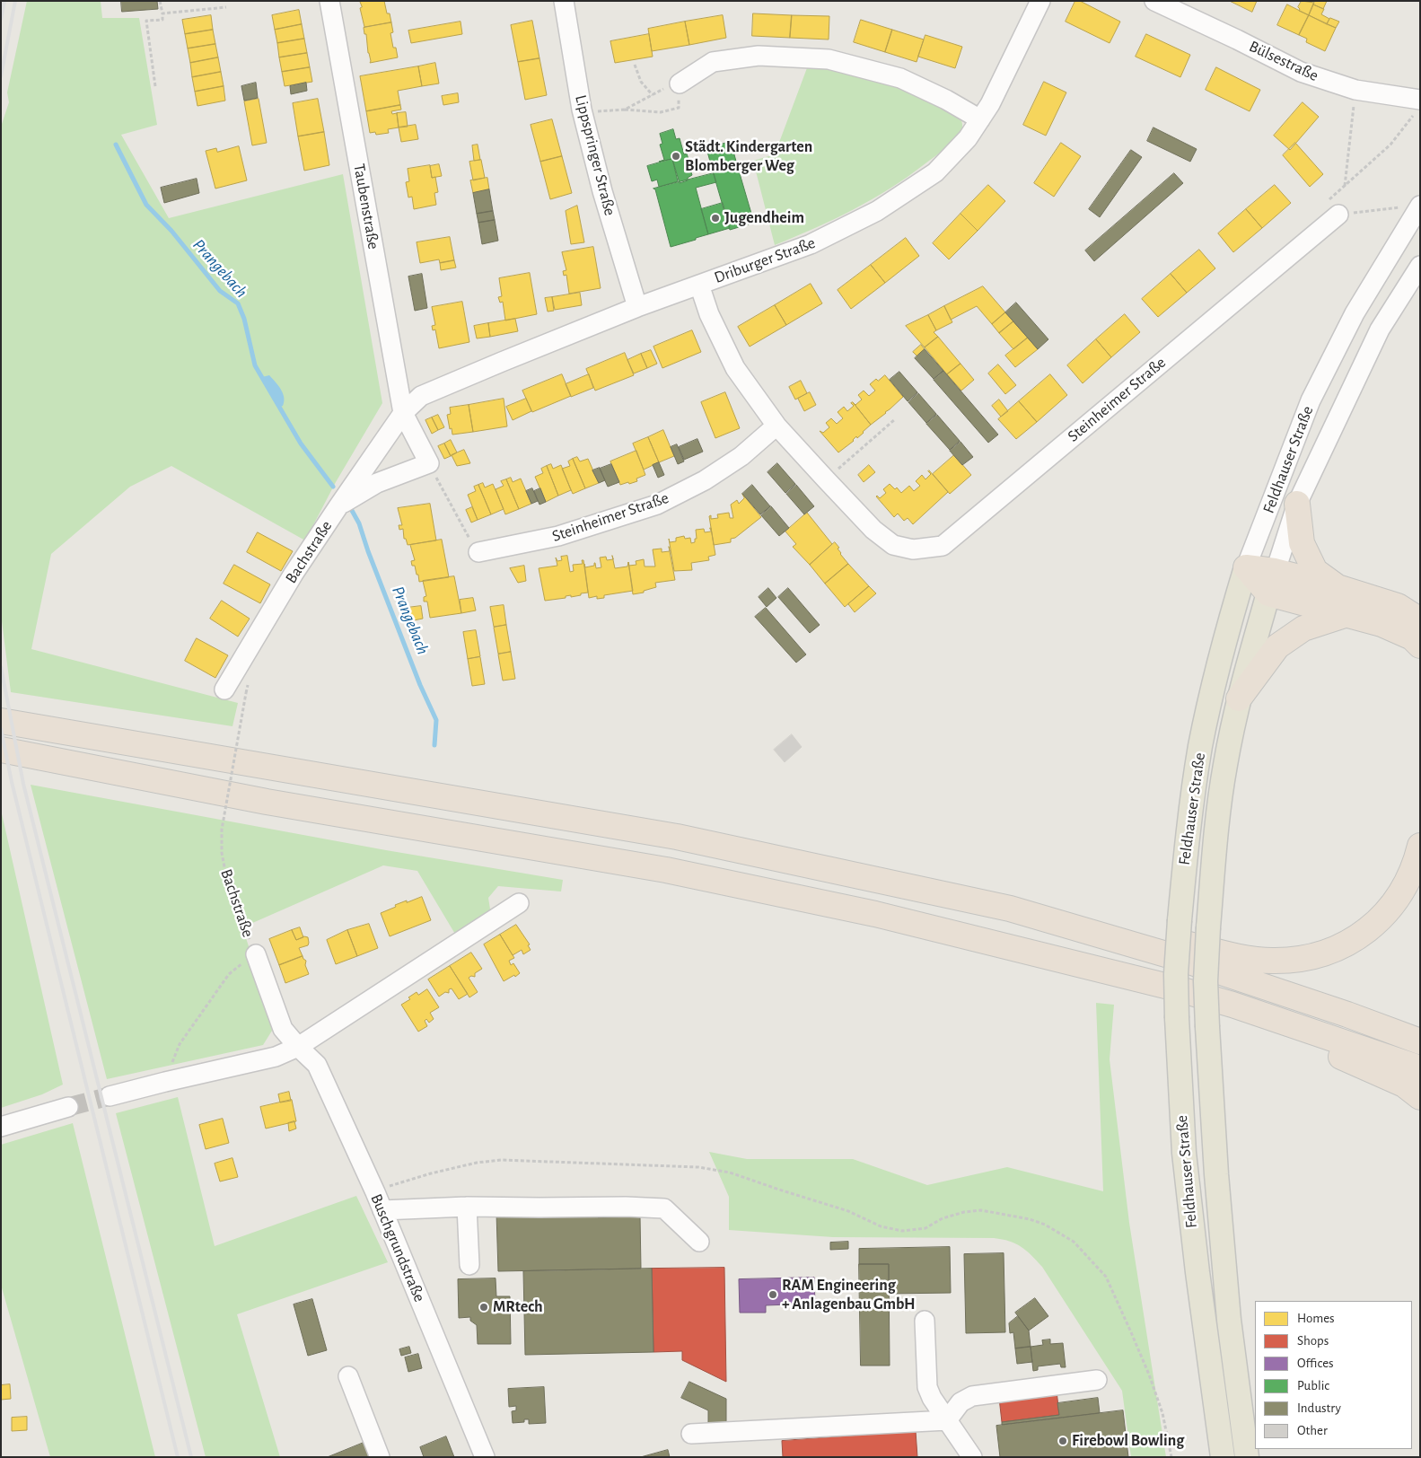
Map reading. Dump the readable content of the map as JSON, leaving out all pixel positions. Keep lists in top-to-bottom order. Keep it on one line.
{"streets":{"main road":["Feldhauser Straße"],"street":["Bülsestraße","Lippspringer Straße","Taubenstraße","Driburger Straße","Steinheimer Straße","Bachstraße","Buschgrundstraße"]},"crossings":[["Lippspringer Straße","Driburger Straße"],["Taubenstraße","Driburger Straße"],["Taubenstraße","Bachstraße"],["Driburger Straße","Steinheimer Straße"],["Driburger Straße","Bachstraße"],["Bachstraße","Buschgrundstraße"]],"water":["Prangebach"],"places":["Städt. Kindergarten Blomberger Weg","Jugendheim","RAM Engineering + Anlagenbau GmbH","MRtech","Firebowl Bowling"],"legend":["Homes","Shops","Offices","Public","Industry","Other"]}
